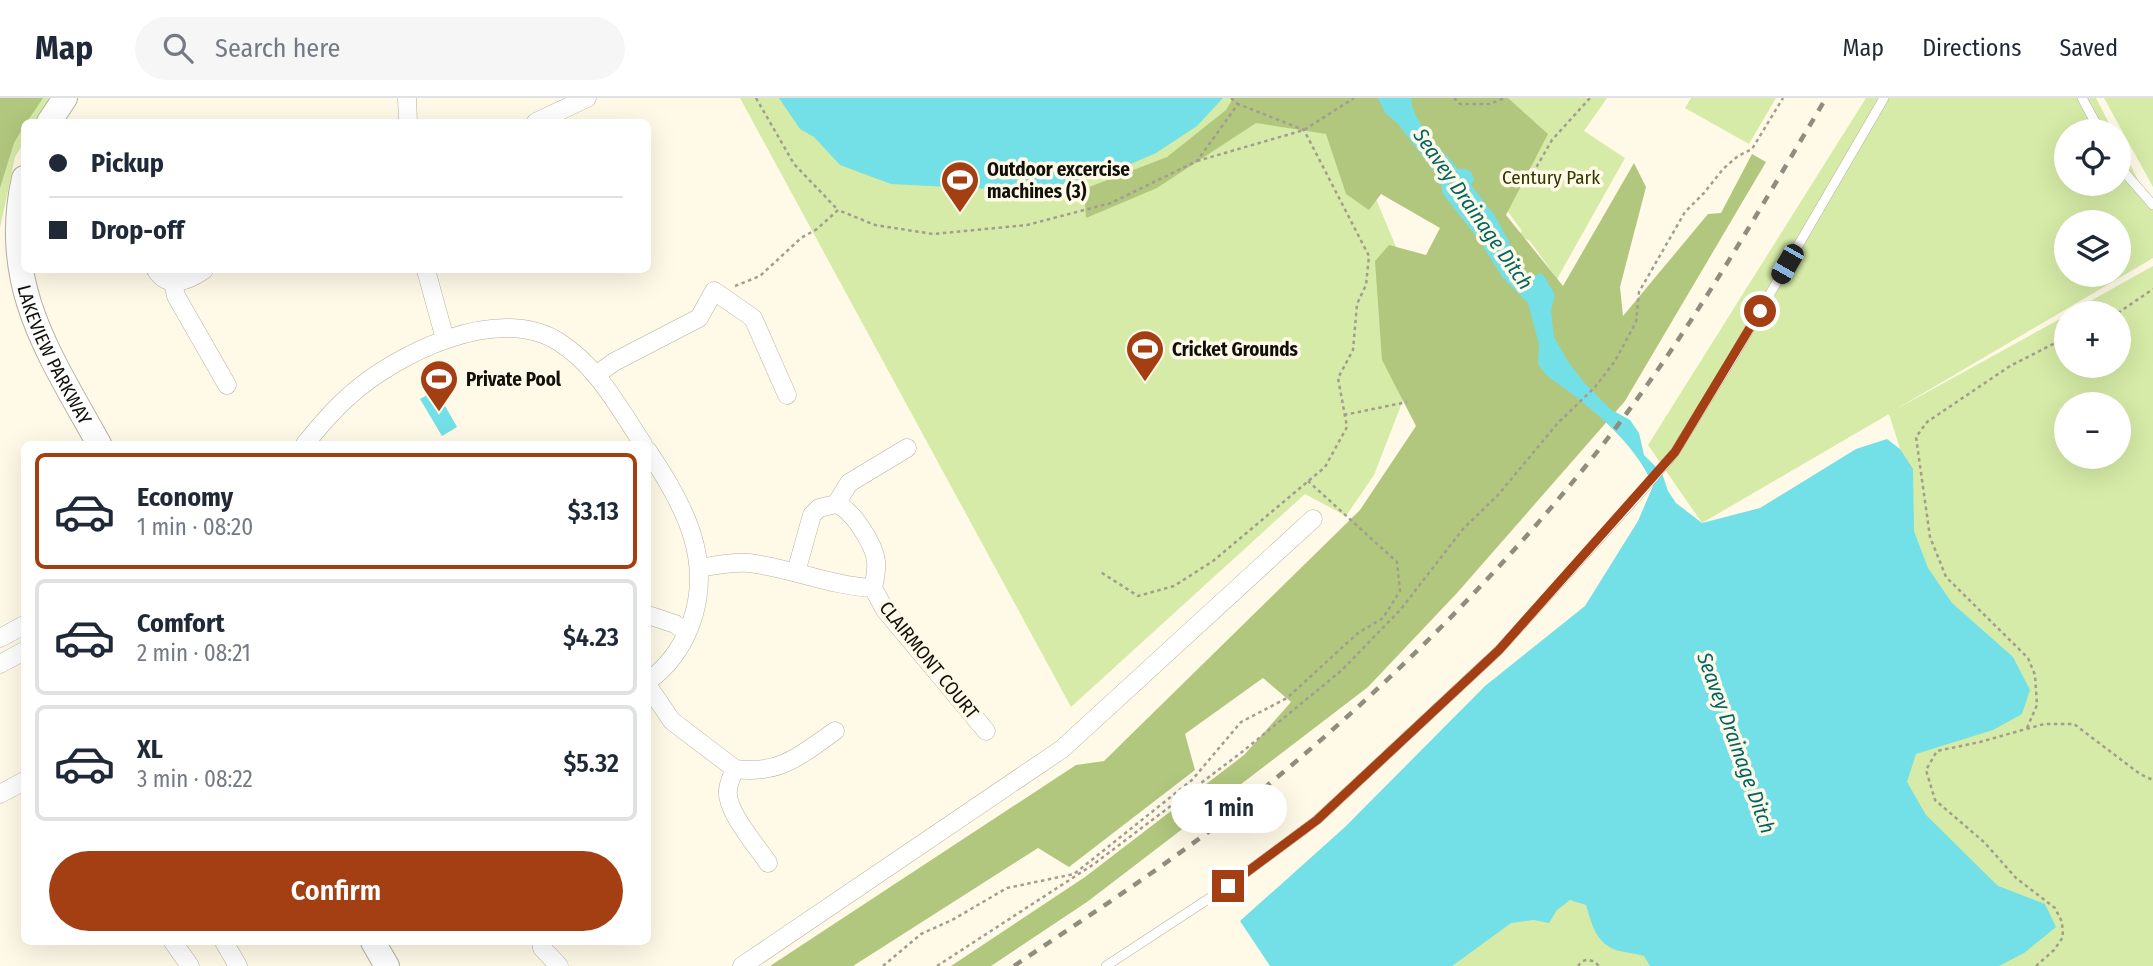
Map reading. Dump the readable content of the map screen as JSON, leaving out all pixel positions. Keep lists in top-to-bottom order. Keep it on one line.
{"streets":{"street":["LAKEVIEW PARKWAY","CLAIRMONT COURT"]},"water":["Seavey Drainage Ditch"],"parks":["Century Park"],"places":{"sports":["Outdoor excercise machines (3)","Cricket Grounds","Private Pool"]},"page":{"header":"Map","search":"Search here","nav":["Map","Directions","Saved"],"map_buttons":["+","−"],"banner":["Pickup","Drop-off"],"list":[{"name":"Economy","note":"1 min · 08:20","value":"$3.13"},{"name":"Comfort","note":"2 min · 08:21","value":"$4.23"},{"name":"XL","note":"3 min · 08:22","value":"$5.32"}],"bubble":"1 min","buttons":"Confirm"}}
